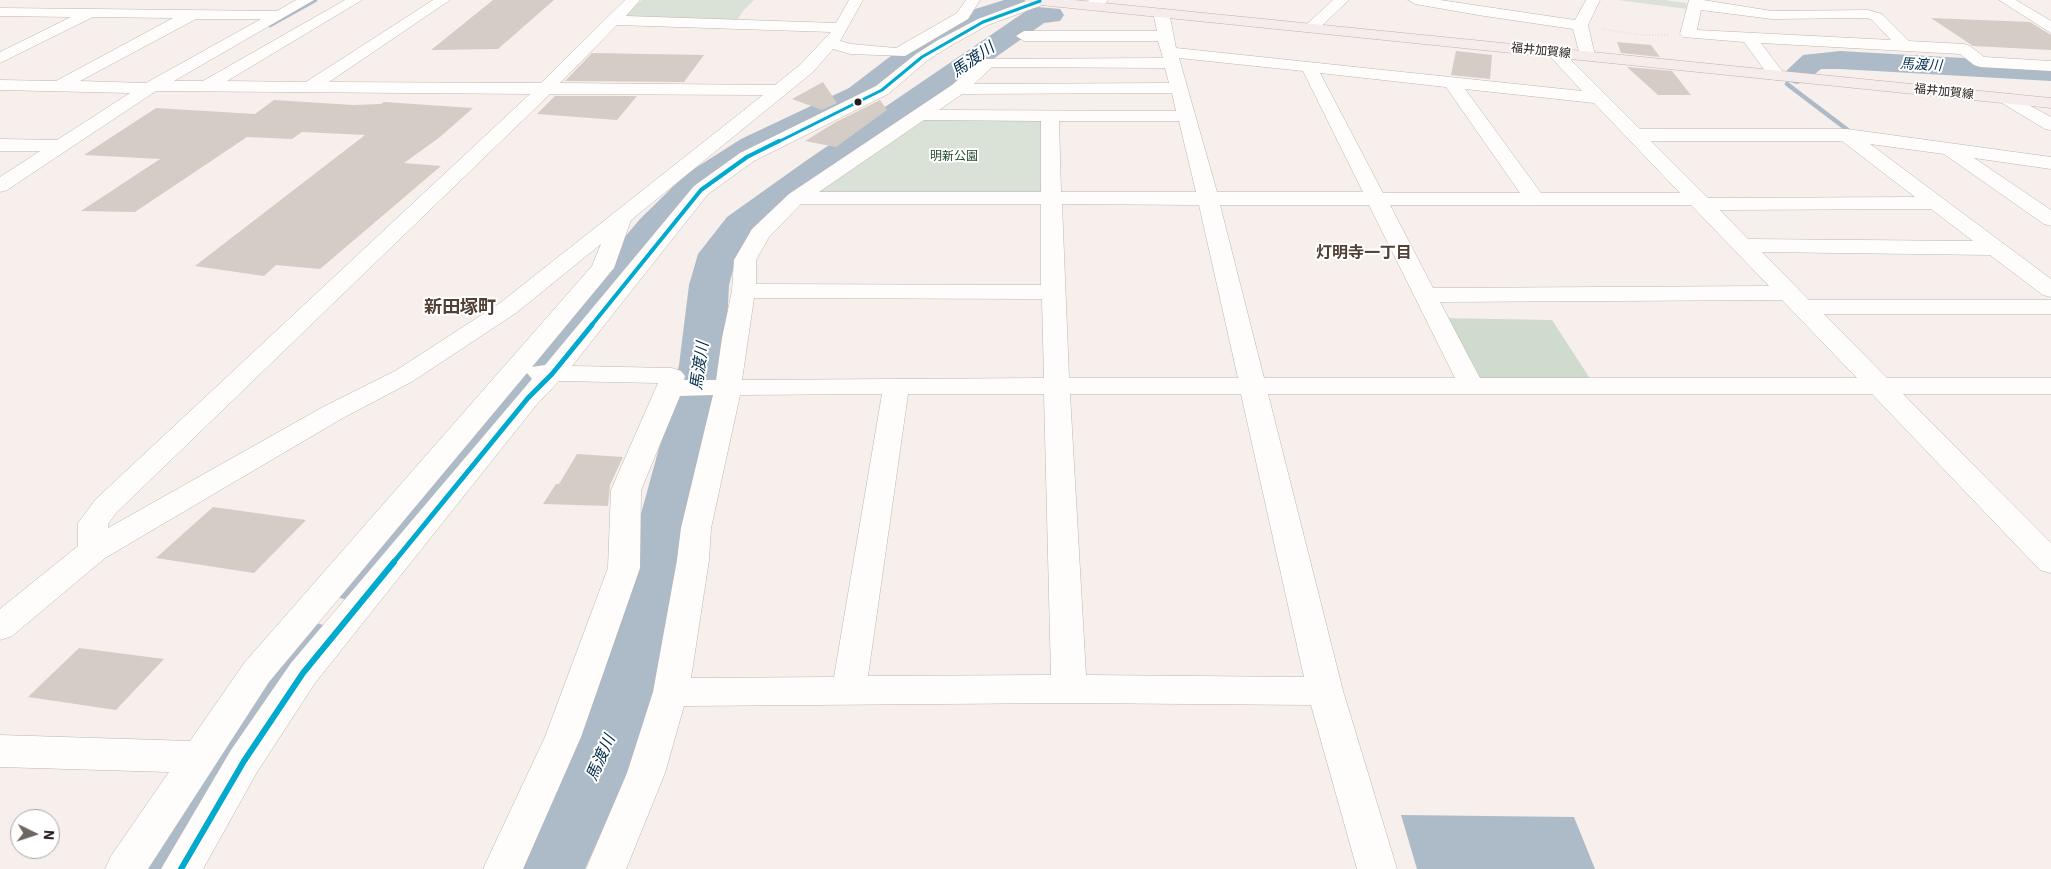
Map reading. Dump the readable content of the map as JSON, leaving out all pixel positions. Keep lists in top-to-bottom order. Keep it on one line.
{"streets":{"main road":["福井加賀線"]},"districts":["灯明寺一丁目","新田塚町"],"water":["馬渡川"],"parks":["明新公園"],"north":"right"}
